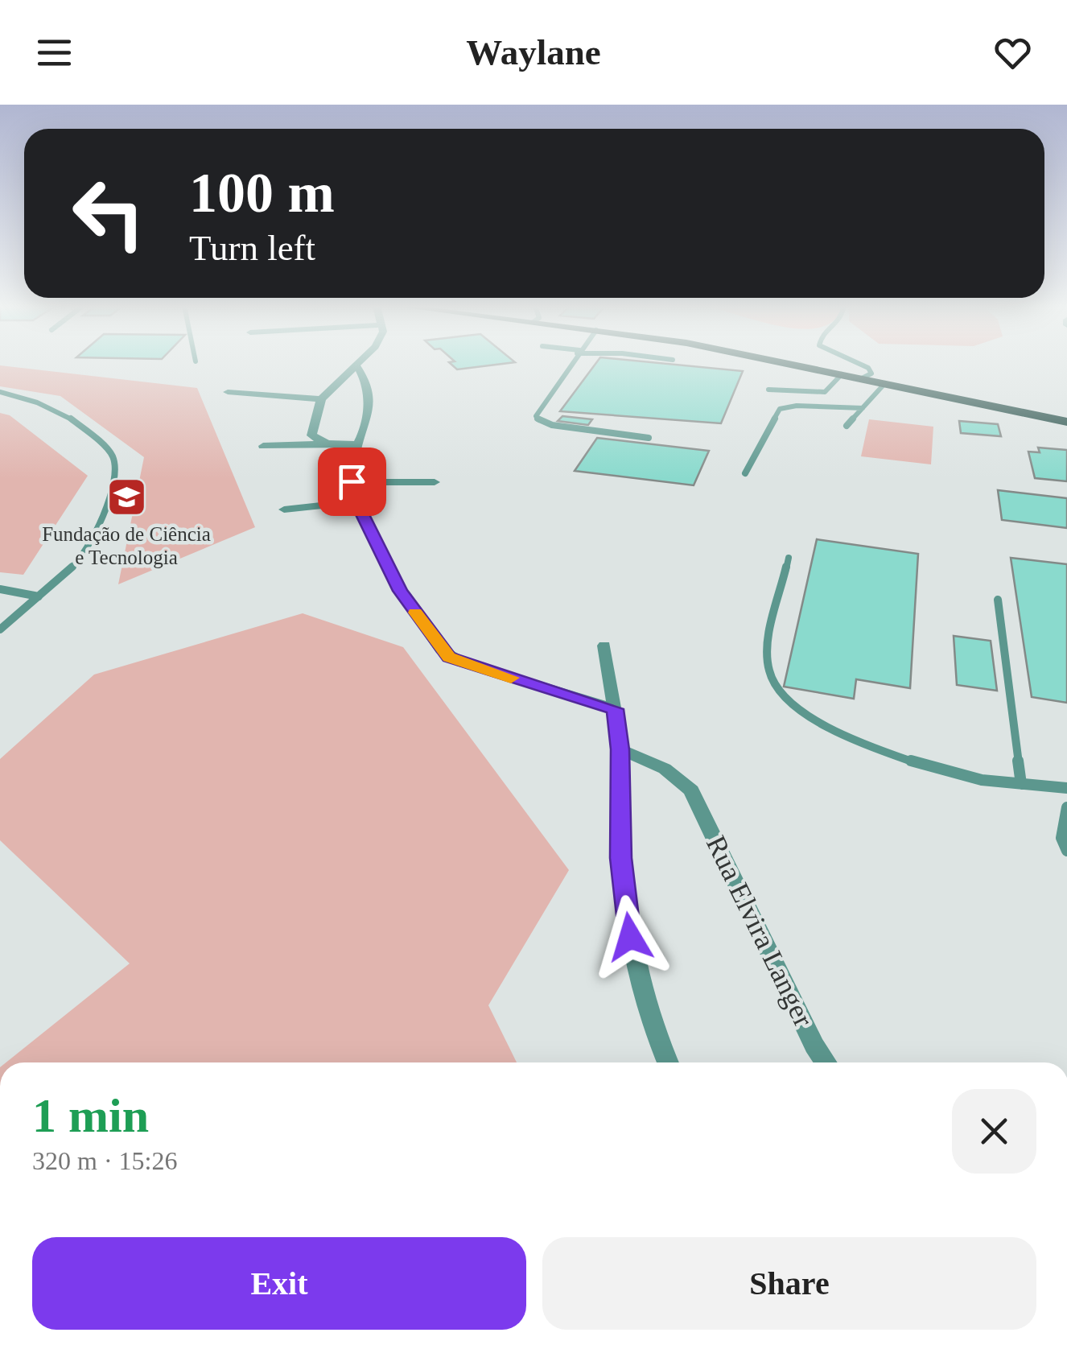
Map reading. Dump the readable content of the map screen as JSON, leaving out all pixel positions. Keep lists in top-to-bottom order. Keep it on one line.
{"streets":{"street":["Rua Elvira Langer"]},"places":{"school or university":["Fundação de Ciência e Tecnologia"]},"page":{"header":"Waylane","turn":["100 m","Turn left"],"heading":["1 min","320 m · 15:26"],"buttons":["Exit","Share"]}}
